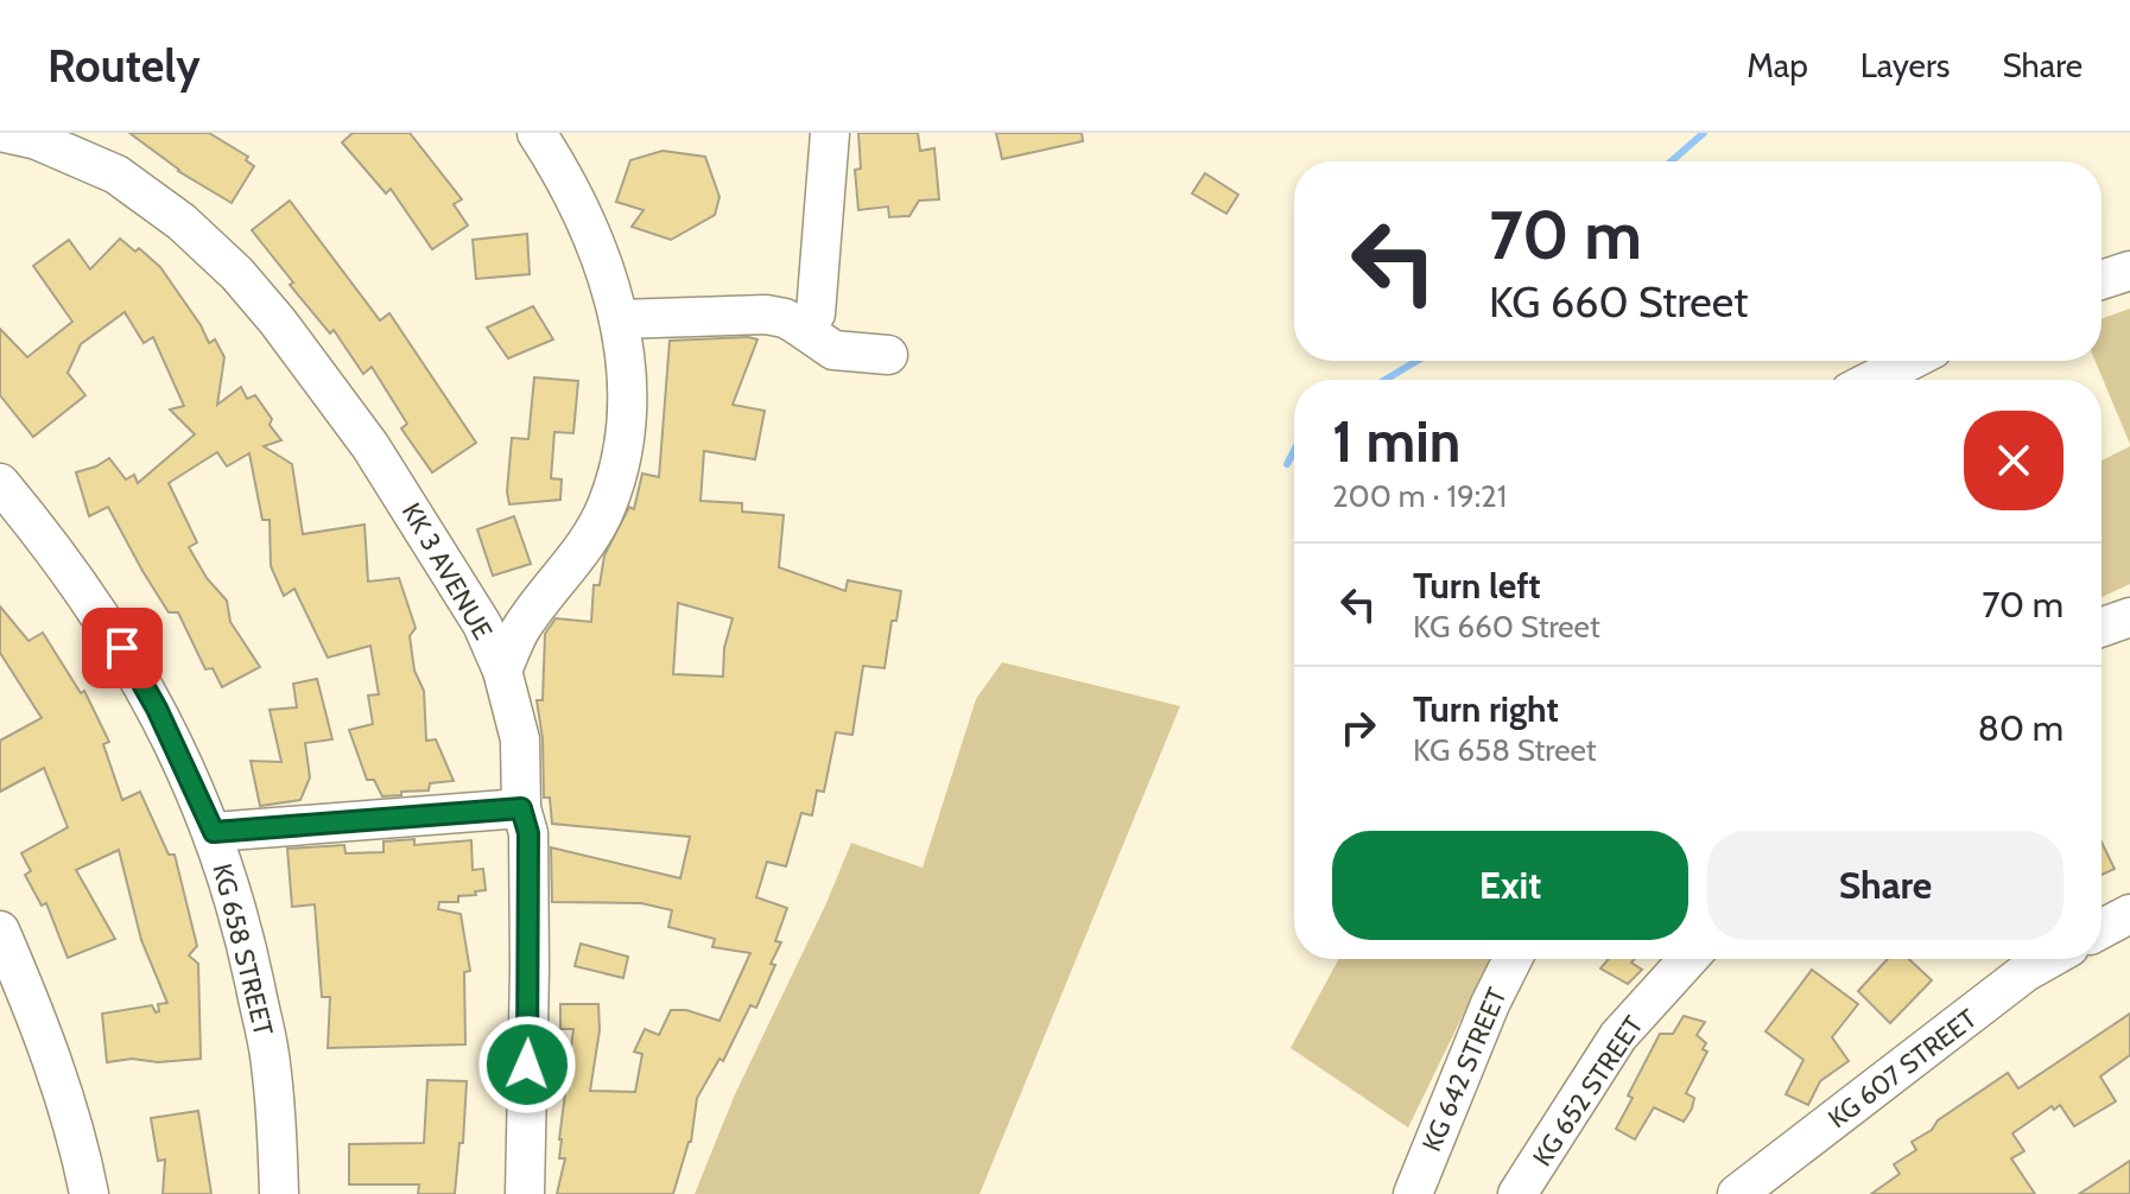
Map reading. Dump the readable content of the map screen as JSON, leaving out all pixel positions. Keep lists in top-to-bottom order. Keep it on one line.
{"streets":{"street":["KK 3 AVENUE","KG 658 STREET","KG 607 STREET","KG 642 STREET","KG 652 STREET"]},"page":{"header":"Routely","nav":["Map","Layers","Share"],"turn":["70 m","KG 660 Street"],"heading":["1 min","200 m · 19:21"],"list":[{"name":"Turn left","note":"KG 660 Street","value":"70 m"},{"name":"Turn right","note":"KG 658 Street","value":"80 m"}],"buttons":["Exit","Share"]}}
